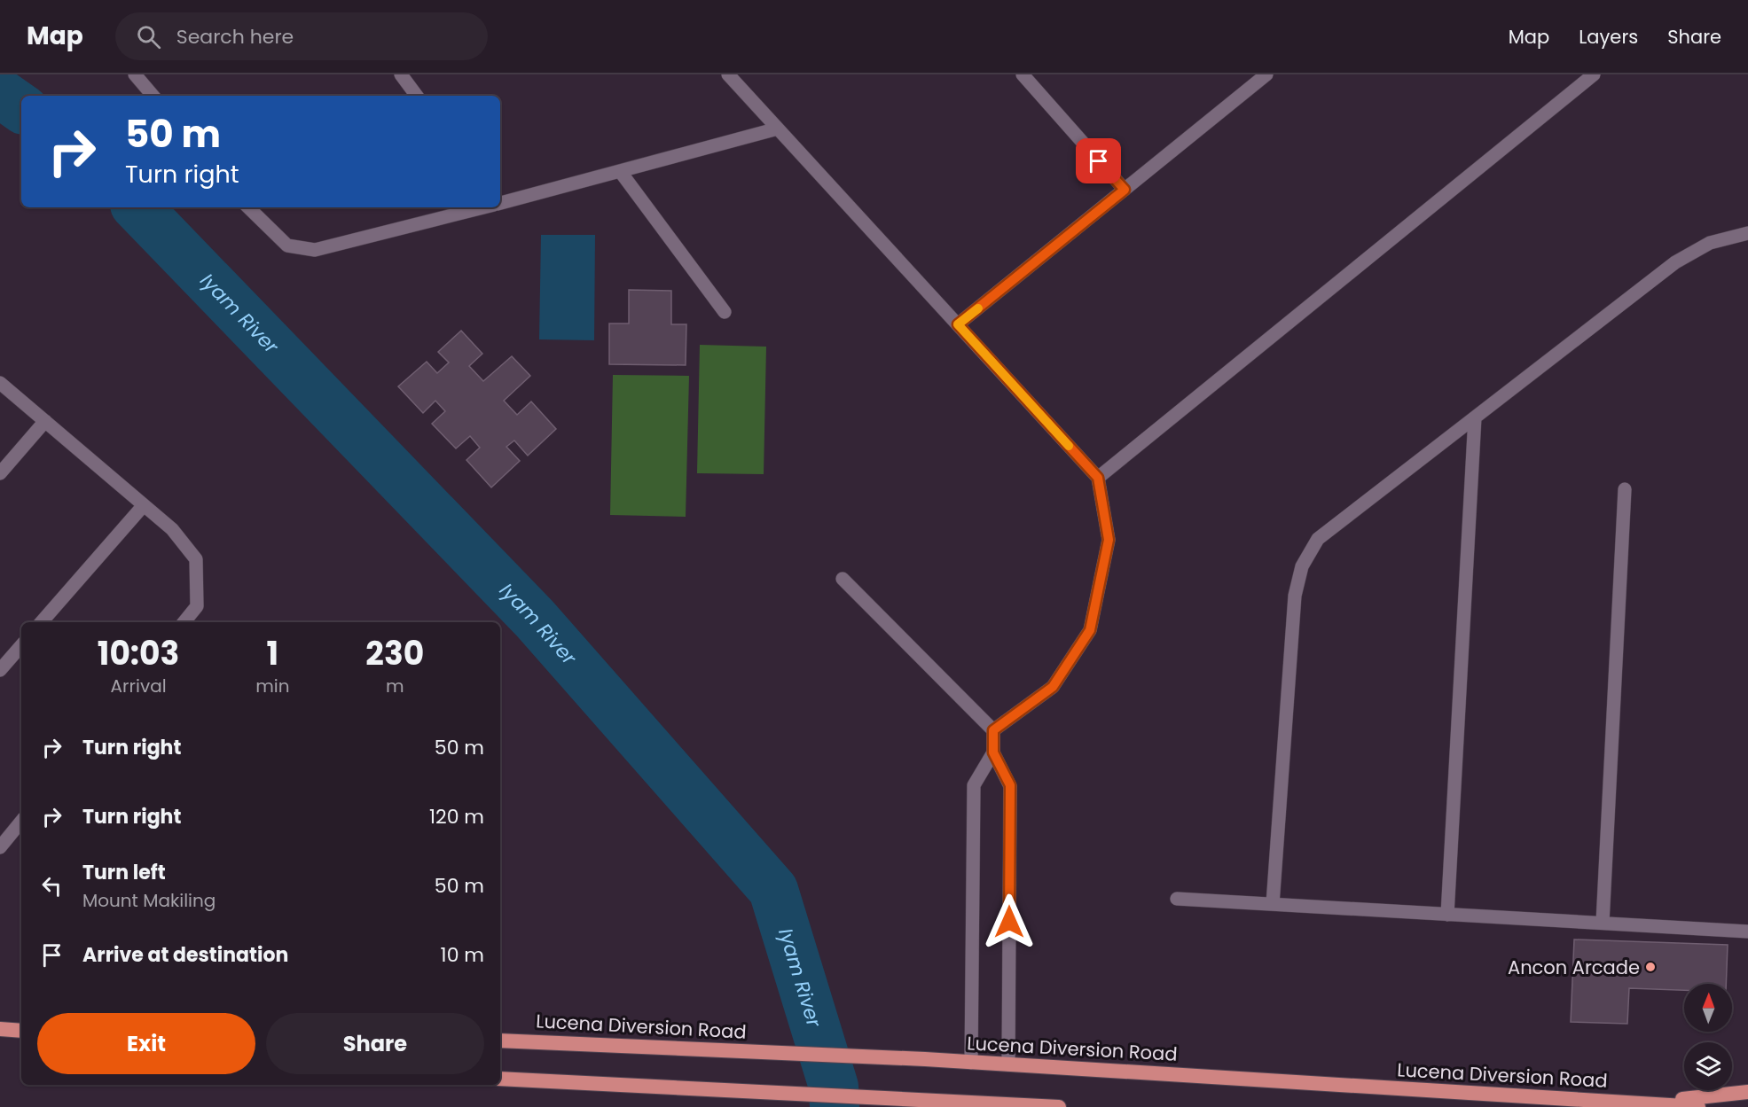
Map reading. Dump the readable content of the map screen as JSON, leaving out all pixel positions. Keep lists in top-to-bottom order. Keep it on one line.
{"streets":{"highway":["Lucena Diversion Road"]},"water":["Iyam River"],"places":["Ancon Arcade"],"north":"top","page":{"header":"Map","search":"Search here","nav":["Map","Layers","Share"],"turn":["50 m","Turn right"],"eta":["10:03","Arrival","1","min","230","m"],"list":[{"name":"Turn right","value":"50 m"},{"name":"Turn right","value":"120 m"},{"name":"Turn left","note":"Mount Makiling","value":"50 m"},{"name":"Arrive at destination","value":"10 m"}],"buttons":["Exit","Share"]}}
